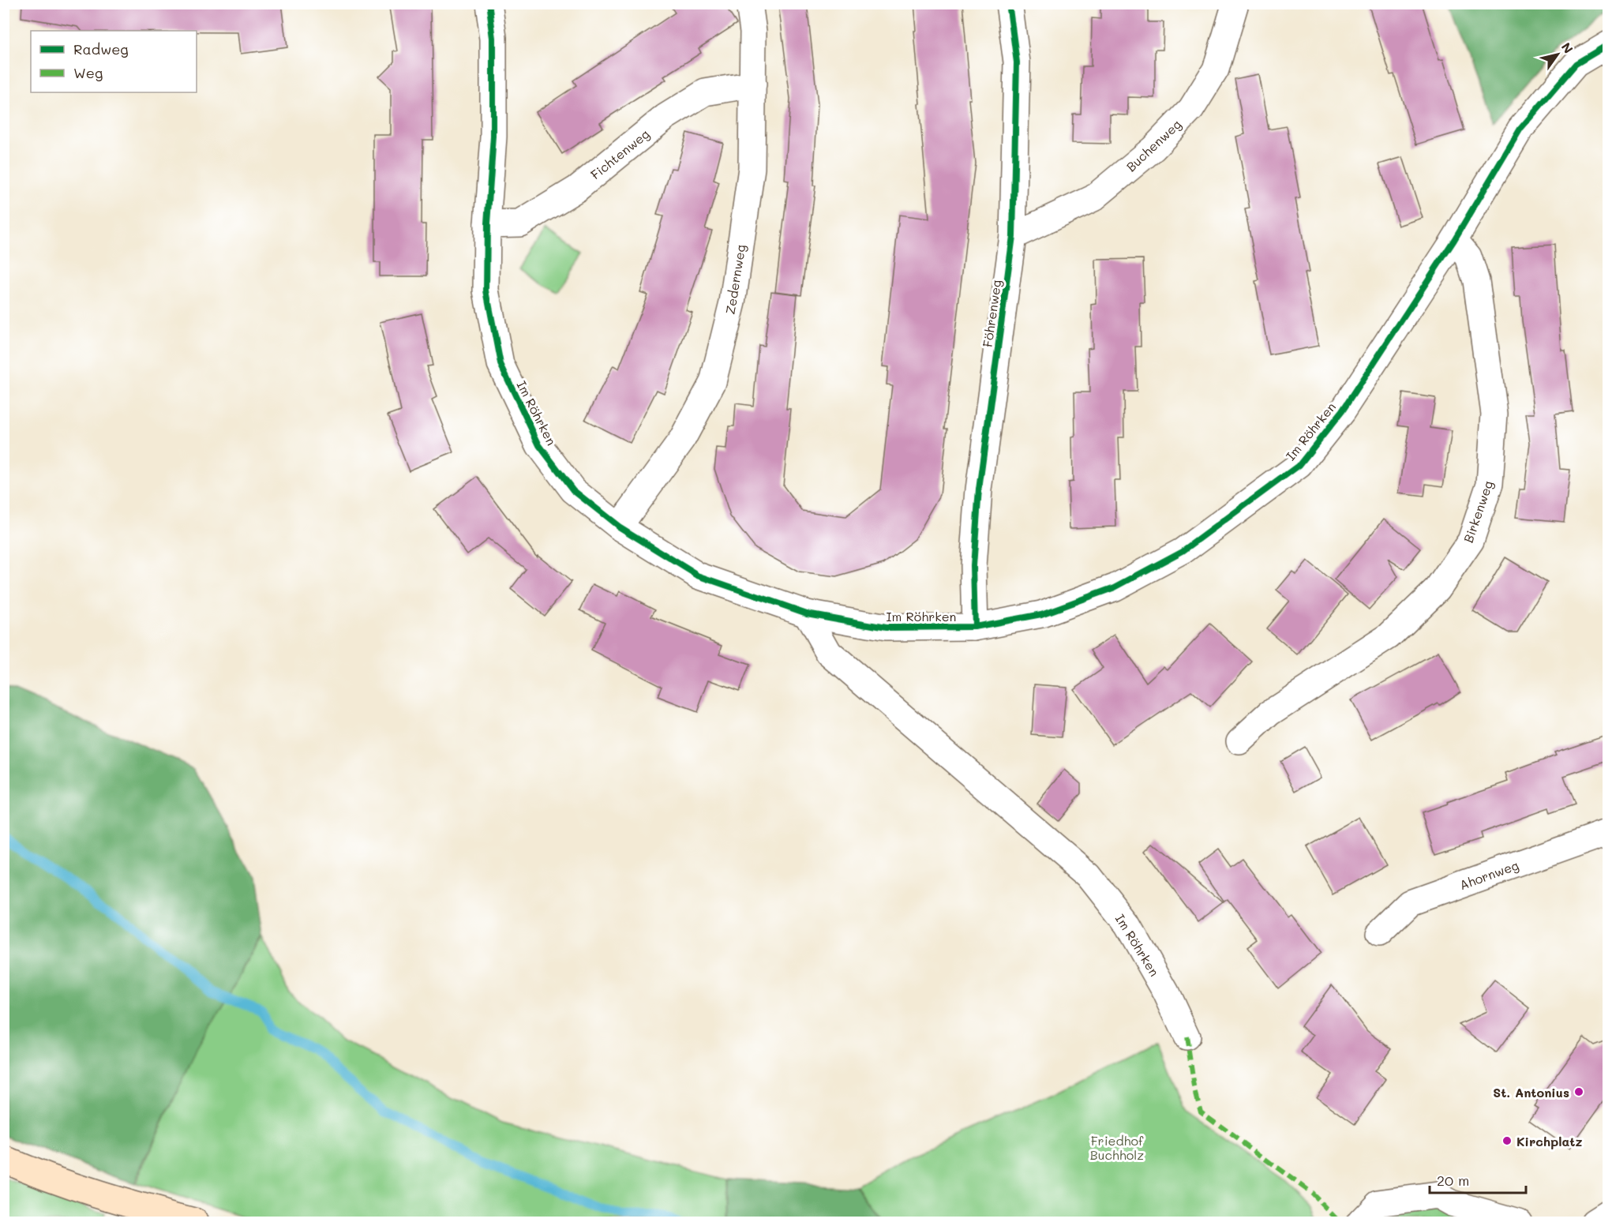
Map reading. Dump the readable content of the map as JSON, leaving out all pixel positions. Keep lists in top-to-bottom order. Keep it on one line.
{"streets":{"street":["Buchenweg","Fichtenweg","Zedernweg","Föhrenweg","Im Röhrken","Birkenweg","Ahornweg"]},"crossings":[["Buchenweg","Föhrenweg"],["Fichtenweg","Zedernweg"],["Fichtenweg","Im Röhrken"],["Zedernweg","Im Röhrken"],["Föhrenweg","Im Röhrken"],["Im Röhrken","Birkenweg"]],"parks":["Friedhof Buchholz"],"places":["St. Antonius","Kirchplatz"],"legend":["Radweg","Weg"],"scale_bar":"20 m","north":"top right"}
